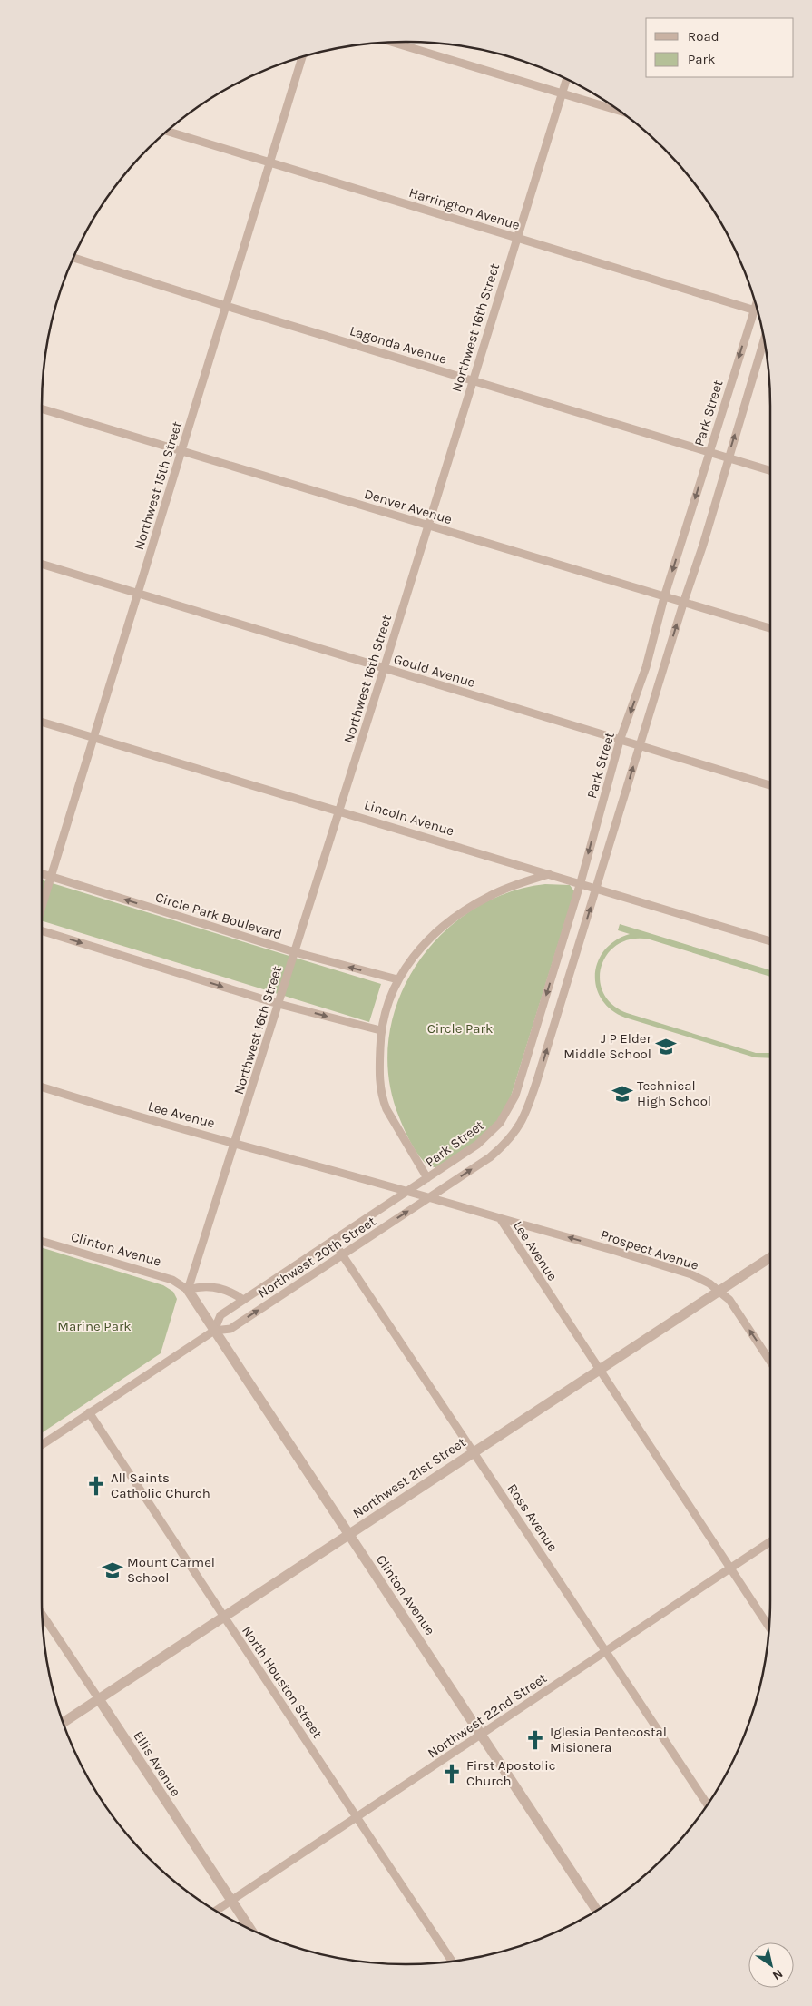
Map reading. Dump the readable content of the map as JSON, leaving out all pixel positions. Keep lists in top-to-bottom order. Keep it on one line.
{"streets":{"street":["Harrington Avenue","Northwest 16th Street","Lagonda Avenue","Park Street","Northwest 15th Street","Denver Avenue","Gould Avenue","Lincoln Avenue","Circle Park Boulevard","Lee Avenue","Clinton Avenue","Prospect Avenue","Northwest 20th Street","Northwest 21st Street","Ross Avenue","North Houston Street","Northwest 22nd Street","Ellis Avenue"]},"crossings":[["Harrington Avenue","Northwest 16th Street"],["Harrington Avenue","Northwest 15th Street"],["Northwest 16th Street","Lagonda Avenue"],["Northwest 16th Street","Denver Avenue"],["Northwest 16th Street","Gould Avenue"],["Northwest 16th Street","Lincoln Avenue"],["Northwest 16th Street","Circle Park Boulevard"],["Northwest 16th Street","Lee Avenue"],["Northwest 16th Street","Clinton Avenue"],["Lagonda Avenue","Park Street"],["Lagonda Avenue","Northwest 15th Street"],["Park Street","Denver Avenue"],["Park Street","Gould Avenue"],["Park Street","Lincoln Avenue"],["Park Street","Lee Avenue"],["Park Street","Northwest 20th Street"],["Northwest 15th Street","Denver Avenue"],["Northwest 15th Street","Gould Avenue"],["Northwest 15th Street","Lincoln Avenue"],["Northwest 15th Street","Circle Park Boulevard"],["Lee Avenue","Prospect Avenue"],["Lee Avenue","Northwest 20th Street"],["Lee Avenue","Northwest 21st Street"],["Lee Avenue","Northwest 22nd Street"],["Clinton Avenue","Northwest 20th Street"],["Clinton Avenue","Northwest 21st Street"],["Clinton Avenue","Northwest 22nd Street"],["Prospect Avenue","Northwest 21st Street"],["Northwest 20th Street","Ross Avenue"],["Northwest 20th Street","North Houston Street"],["Northwest 21st Street","Ross Avenue"],["Northwest 21st Street","North Houston Street"],["Northwest 21st Street","Ellis Avenue"],["Ross Avenue","Northwest 22nd Street"],["North Houston Street","Northwest 22nd Street"],["Northwest 22nd Street","Ellis Avenue"]],"one_way":["Prospect Avenue"],"parks":["Circle Park","Marine Park"],"places":{"school or university":["J P Elder Middle School","Technical High School","Mount Carmel School"],"church":["All Saints Catholic Church","Iglesia Pentecostal Misionera","First Apostolic Church"]},"legend":["Road","Park"],"north":"bottom right"}
